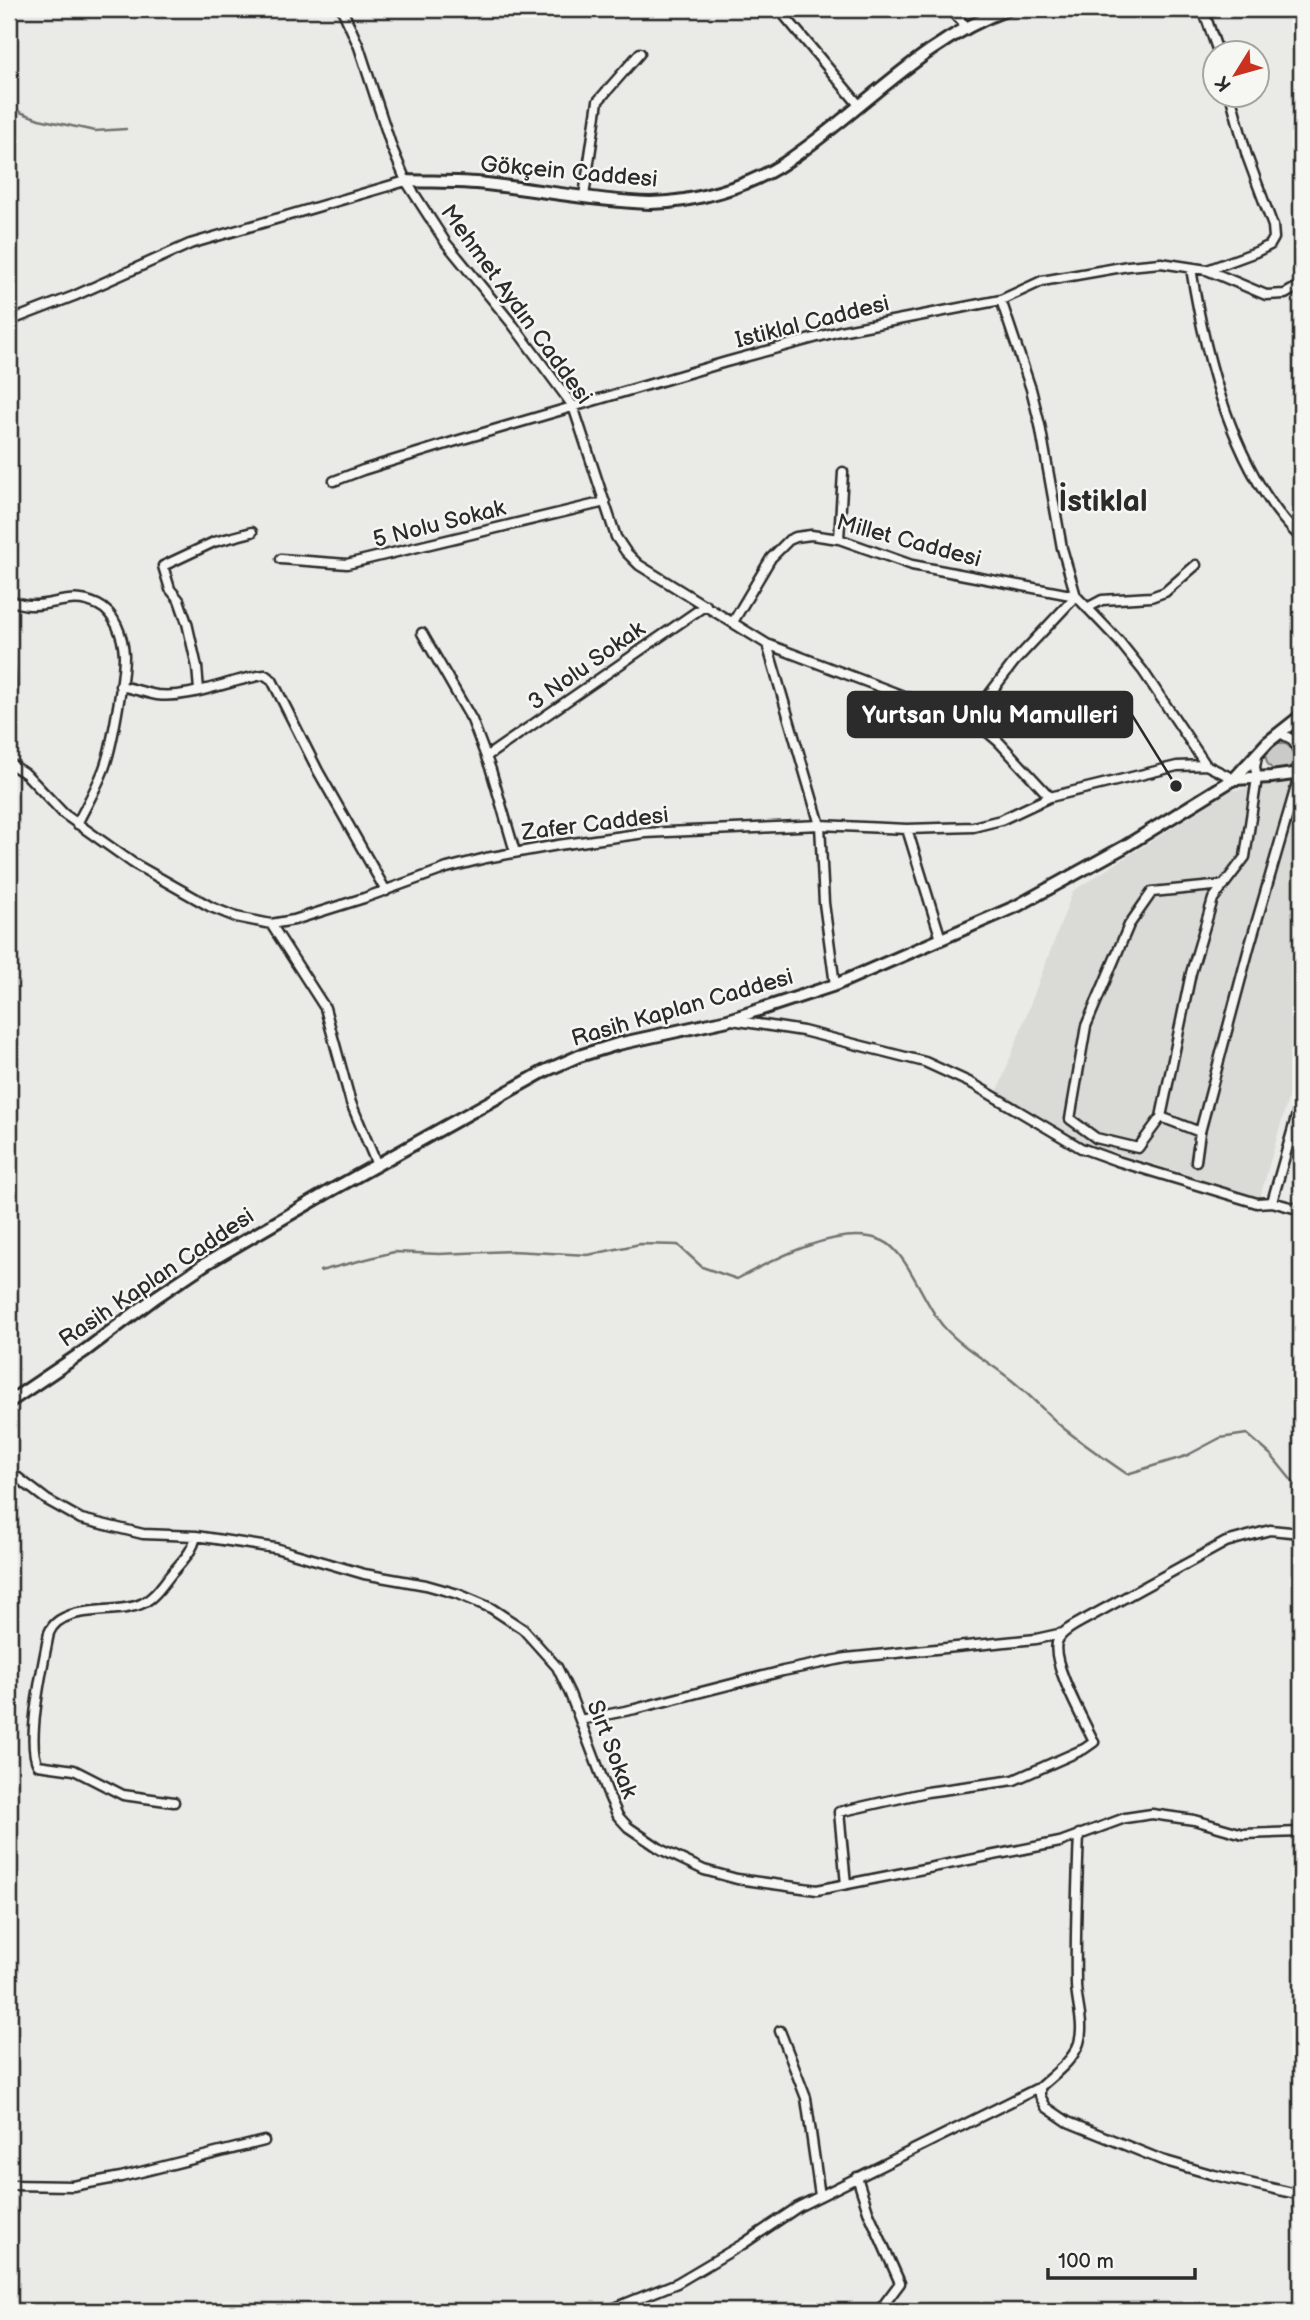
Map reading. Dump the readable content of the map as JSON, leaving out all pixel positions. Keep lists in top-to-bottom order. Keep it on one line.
{"streets":{"street":["Gökçein Caddesi","Mehmet Aydın Caddesi","Istiklal Caddesi","5 Nolu Sokak","Millet Caddesi","3 Nolu Sokak","Zafer Caddesi","Rasih Kaplan Caddesi","Sırt Sokak"]},"crossings":[["Gökçein Caddesi","Mehmet Aydın Caddesi"],["Mehmet Aydın Caddesi","Istiklal Caddesi"],["Mehmet Aydın Caddesi","5 Nolu Sokak"],["Mehmet Aydın Caddesi","Millet Caddesi"],["Mehmet Aydın Caddesi","3 Nolu Sokak"],["Mehmet Aydın Caddesi","Zafer Caddesi"]],"districts":["İstiklal"],"places":["Yurtsan Unlu Mamulleri"],"scale_bar":"100 m","north":"bottom left"}
